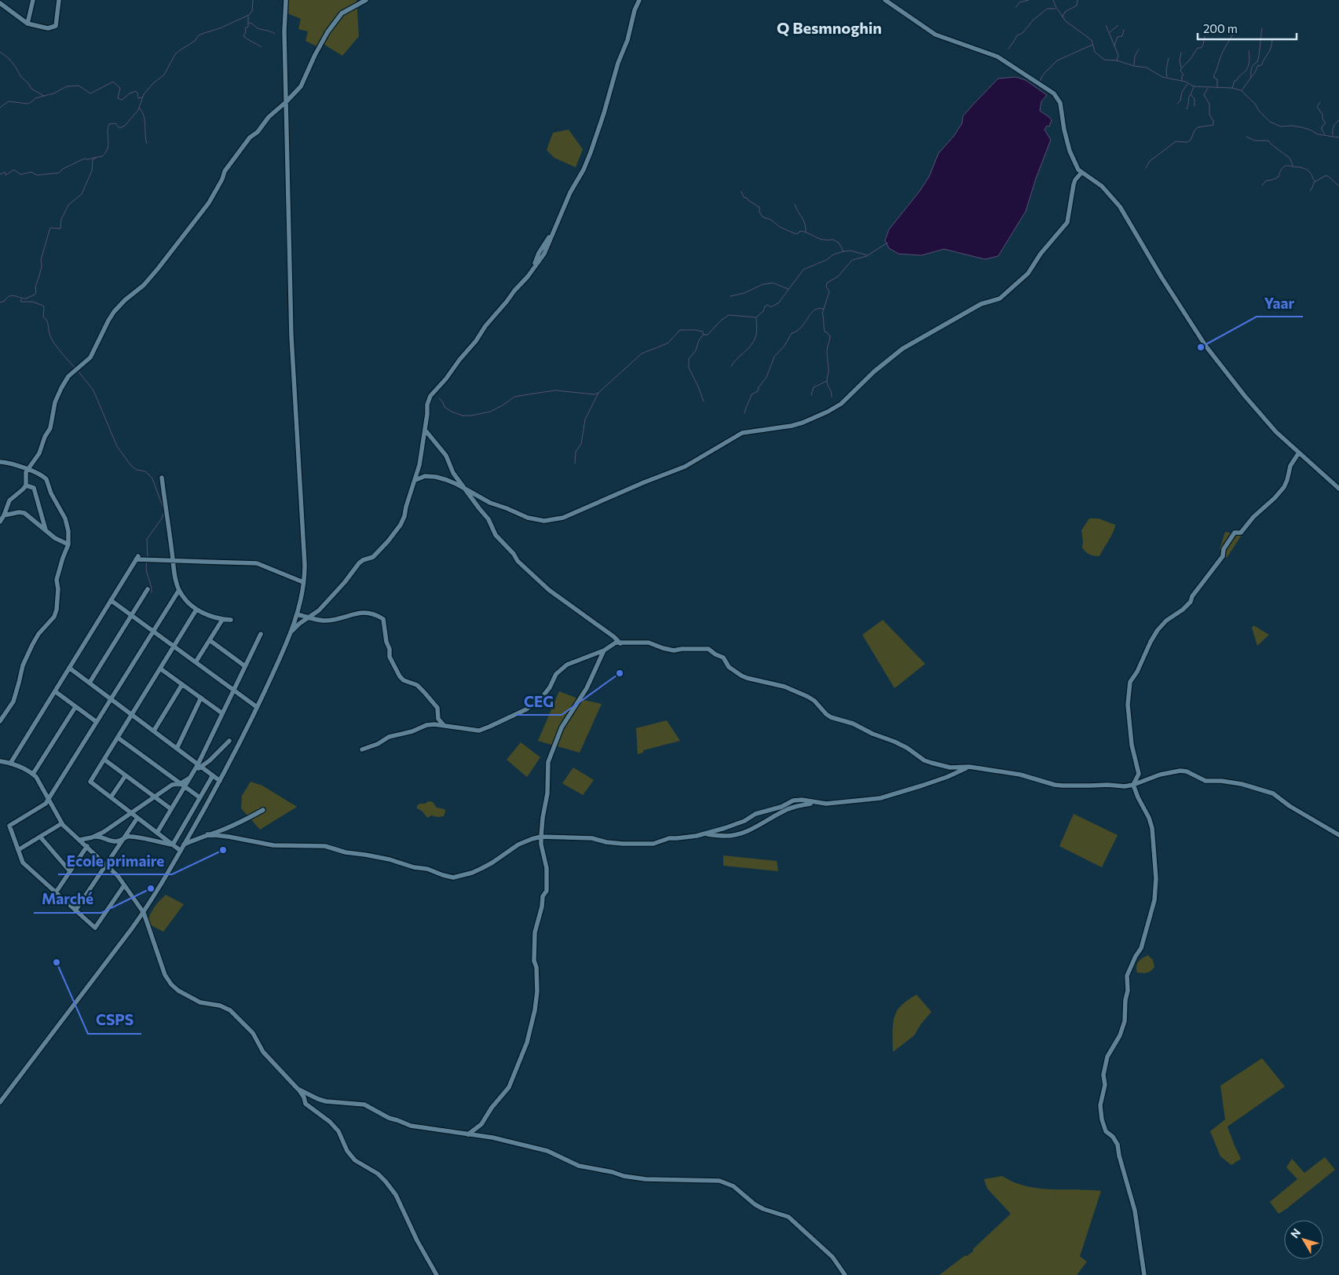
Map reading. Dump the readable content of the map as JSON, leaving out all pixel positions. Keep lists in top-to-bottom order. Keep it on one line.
{"districts":["Q Besmnoghin"],"places":["Yaar","CEG","Ecole primaire","Marché","CSPS"],"scale_bar":"200 m","north":"top left"}
